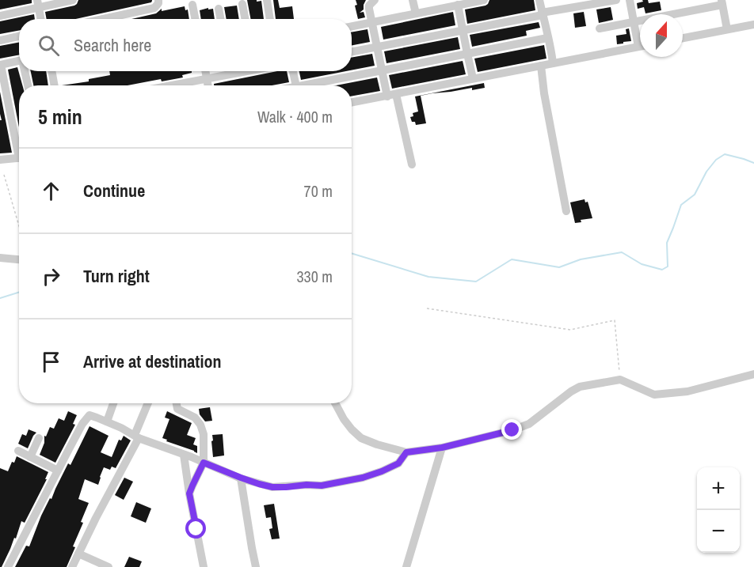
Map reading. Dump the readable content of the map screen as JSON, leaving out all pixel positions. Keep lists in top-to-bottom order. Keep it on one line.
{"north":"top","page":{"search":"Search here","heading":["5 min","Walk · 400 m"],"list":[["Continue","70 m"],["Turn right","330 m"],"Arrive at destination"],"map_buttons":["+","−"]}}
